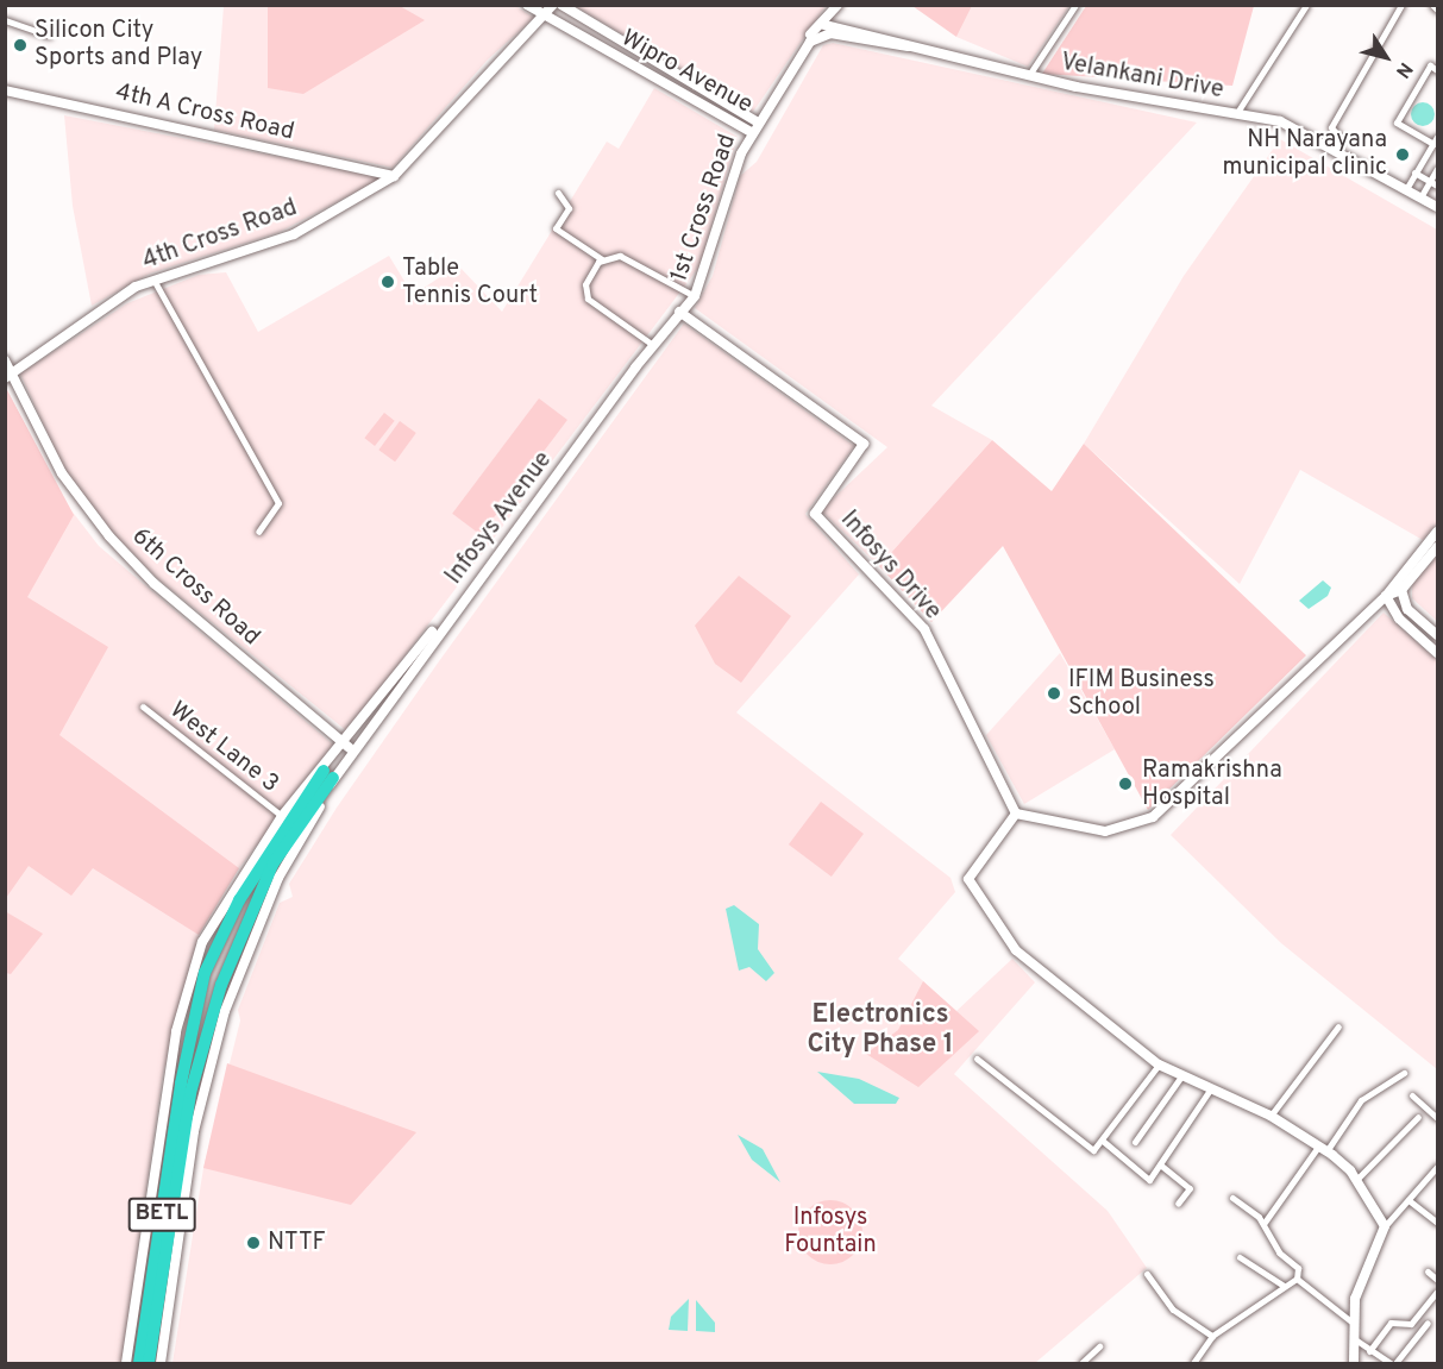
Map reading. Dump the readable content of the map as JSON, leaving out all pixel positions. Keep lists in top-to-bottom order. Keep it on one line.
{"streets":{"highway":["BETL"],"street":["Wipro Avenue","Velankani Drive","4th A Cross Road","1st Cross Road","4th Cross Road","Infosys Avenue","Infosys Drive","6th Cross Road","West Lane 3"]},"crossings":[["Wipro Avenue","1st Cross Road"],["Wipro Avenue","4th Cross Road"],["4th A Cross Road","4th Cross Road"],["1st Cross Road","Infosys Avenue"],["1st Cross Road","Infosys Drive"],["4th Cross Road","6th Cross Road"],["Infosys Avenue","Infosys Drive"],["Infosys Avenue","6th Cross Road"],["Infosys Avenue","BETL"]],"districts":["Electronics City Phase 1"],"parks":["Infosys Fountain"],"places":["Silicon City Sports and Play","NH Narayana municipal clinic","Table Tennis Court","IFIM Business School","Ramakrishna Hospital","NTTF"],"north":"bottom right"}
